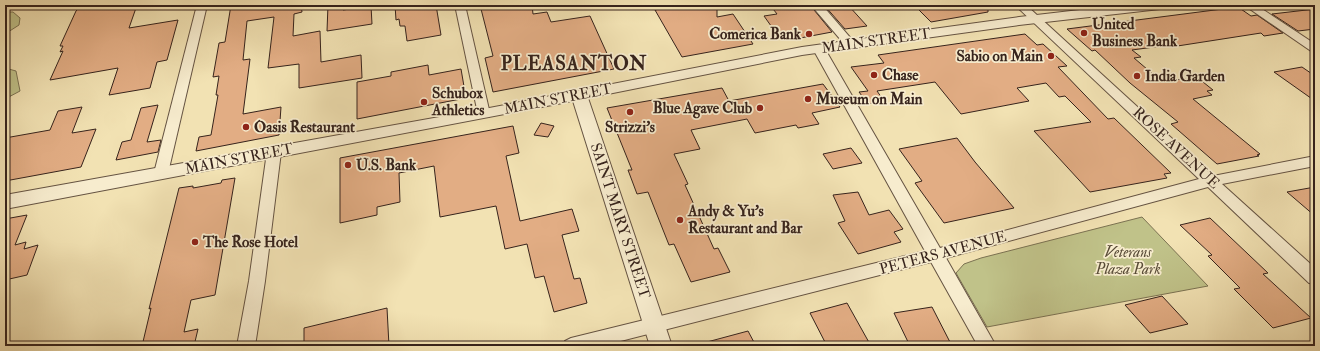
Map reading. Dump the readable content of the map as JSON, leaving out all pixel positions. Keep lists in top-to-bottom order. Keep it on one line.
{"streets":{"street":["MAIN STREET","ROSE AVENUE","SAINT MARY STREET","PETERS AVENUE"]},"crossings":[["MAIN STREET","ROSE AVENUE"],["MAIN STREET","SAINT MARY STREET"],["ROSE AVENUE","PETERS AVENUE"],["SAINT MARY STREET","PETERS AVENUE"]],"districts":["PLEASANTON"],"parks":["Veterans Plaza Park"],"places":["United Business Bank","Comerica Bank","Sabio on Main","Chase","India Garden","Museum on Main","Schubox Athletics","Blue Agave Club","Strizzi's","Oasis Restaurant","U.S. Bank","Andy & Yu’s Restaurant and Bar","The Rose Hotel"]}
